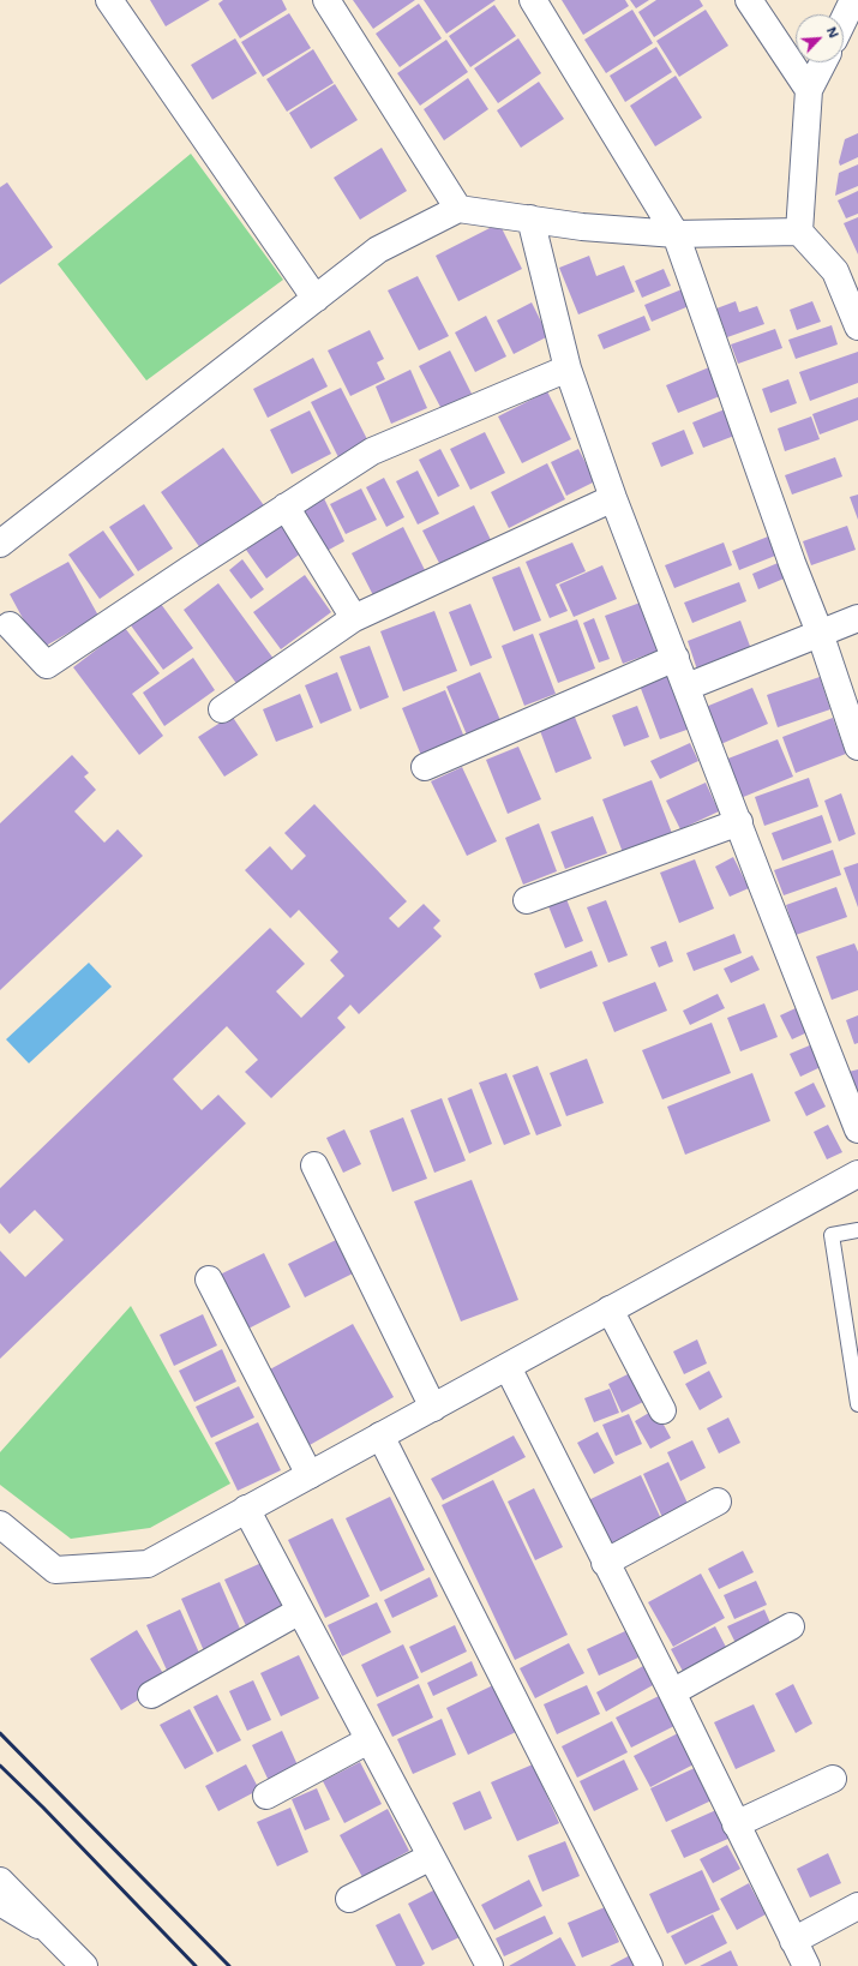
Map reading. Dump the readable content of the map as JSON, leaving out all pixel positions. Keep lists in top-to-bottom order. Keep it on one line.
{"north":"top right"}
